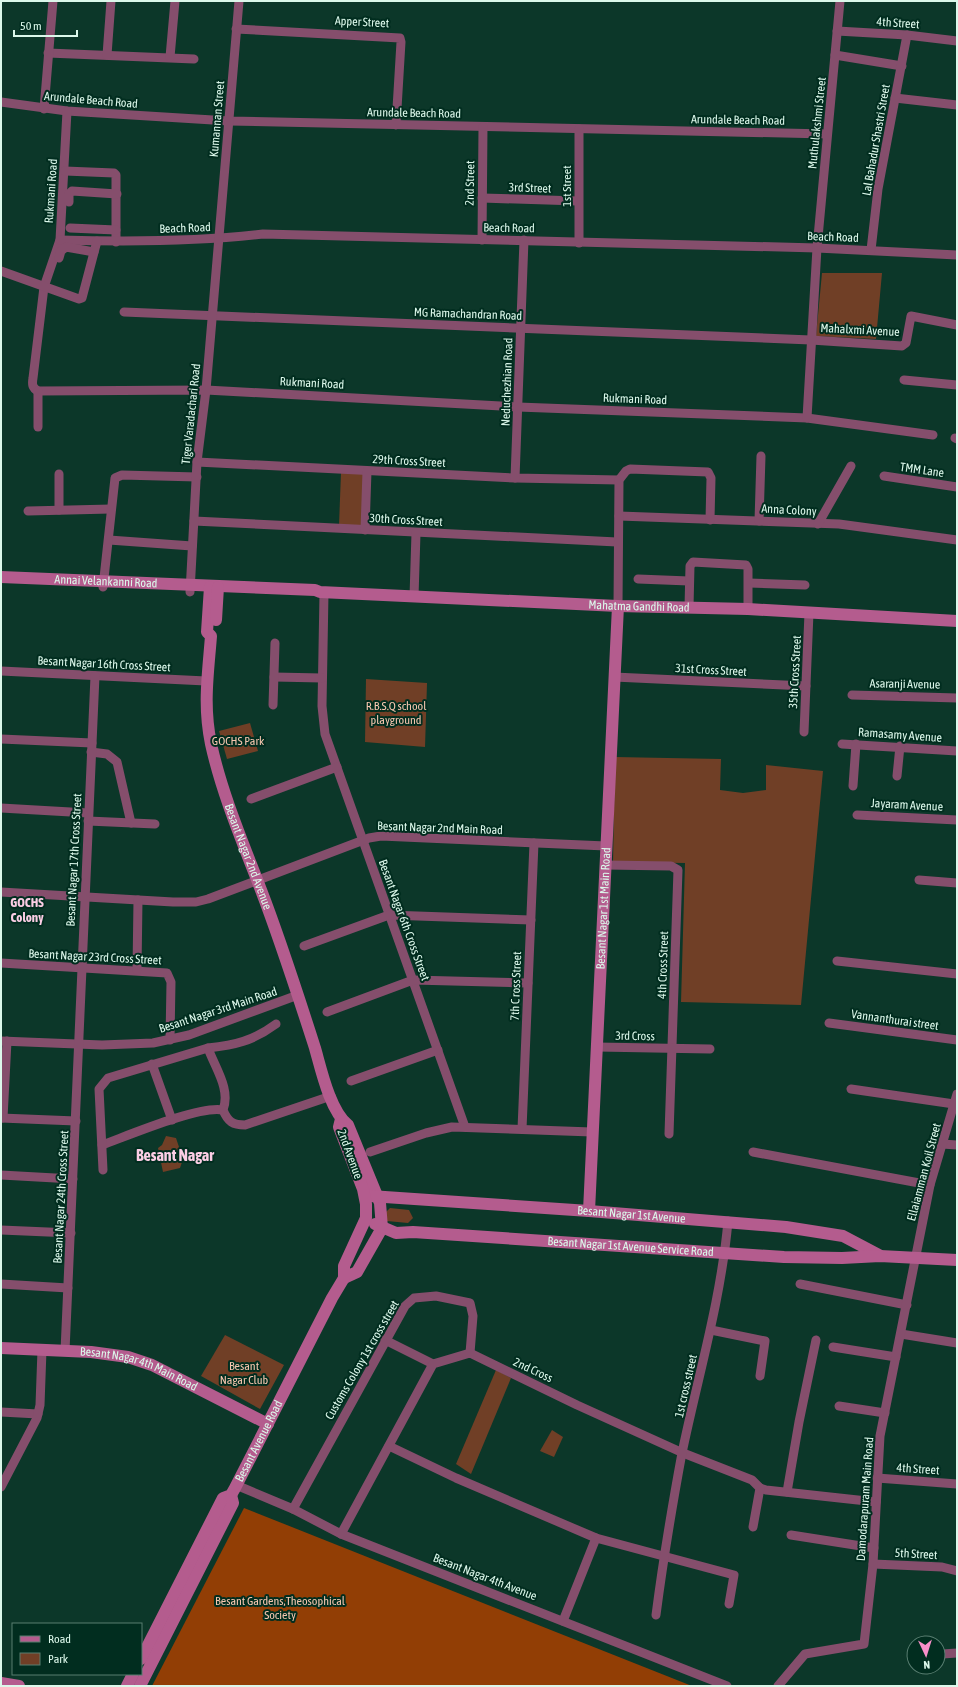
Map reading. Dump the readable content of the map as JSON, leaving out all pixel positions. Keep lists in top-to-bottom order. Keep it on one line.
{"streets":{"street":["Apper Street","4th Street","Arundale Beach Road","Kumannan Street","Muthulakshmi Street","Lal Bahadur Shastri Street","2nd Street","1st Street","3rd Street","Rukmani Road","Beach Road","MG Ramachandran Road","Mahalxmi Avenue","Neduchezhian Road","Tiger Varadachari Road","29th Cross Street","TMM Lane","Anna Colony","30th Cross Street","Annai Velankanni Road","Mahatma Gandhi Road","Besant Nagar 16th Cross Street","31st Cross Street","35th Cross Street","Asaranji Avenue","Ramasamy Avenue","Jayaram Avenue","Besant Nagar 2nd Main Road","Besant Nagar 2nd Avenue","Besant Nagar 17th Cross Street","Besant Nagar 1st Main Road","Besant Nagar 6th Cross Street","Besant Nagar 23rd Cross Street","4th Cross Street","7th C ross Street","Besant Nagar 3rd Main Road","Vannanthurai street","3rd Cross","2nd Avenue","Ellaiamman Koil Street","Besant Nagar 24th Cross Street","Besant Nagar 1st Avenue","Besant Nagar 1st Avenue Service Road","Customs Colony 1st cross street","2nd Cross","Besant Nagar 4th Main Road","1st cross street","Besant Avenue Road","Damodarapuram Main Road","5th Street","Besant Nagar 4th Avenue"]},"crossings":[["Apper Street","Arundale Beach Road"],["Apper Street","Kumannan Street"],["4th Street","Muthulakshmi Street"],["4th Street","Lal Bahadur Shastri Street"],["4th Street","Damodarapuram Main Road"],["Arundale Beach Road","Kumannan Street"],["Arundale Beach Road","Muthulakshmi Street"],["Arundale Beach Road","2nd Street"],["Arundale Beach Road","1st Street"],["Arundale Beach Road","Rukmani Road"],["Kumannan Street","Beach Road"],["Kumannan Street","Tiger Varadachari Road"],["Muthulakshmi Street","Rukmani Road"],["Muthulakshmi Street","Beach Road"],["Muthulakshmi Street","MG Ramachandran Road"],["Muthulakshmi Street","Mahalxmi Avenue"],["Lal Bahadur Shastri Street","Beach Road"],["2nd Street","3rd Street"],["2nd Street","Beach Road"],["1st Street","3rd Street"],["1st Street","Beach Road"],["Rukmani Road","Beach Road"],["Rukmani Road","Neduchezhian Road"],["Rukmani Road","Tiger Varadachari Road"],["Beach Road","Neduchezhian Road"],["Beach Road","Tiger Varadachari Road"],["MG Ramachandran Road","Mahalxmi Avenue"],["MG Ramachandran Road","Neduchezhian Road"],["MG Ramachandran Road","Tiger Varadachari Road"],["Neduchezhian Road","29th Cross Street"],["Tiger Varadachari Road","29th Cross Street"],["Tiger Varadachari Road","30th Cross Street"],["Tiger Varadachari Road","Annai Velankanni Road"],["Annai Velankanni Road","Mahatma Gandhi Road"],["Annai Velankanni Road","Besant Nagar 2nd Avenue"],["Mahatma Gandhi Road","35th Cross Street"],["Mahatma Gandhi Road","Besant Nagar 2nd Avenue"],["Mahatma Gandhi Road","Besant Nagar 1st Main Road"],["Mahatma Gandhi Road","Besant Nagar 6th Cross Street"],["Besant Nagar 16th Cross Street","Besant Nagar 2nd Avenue"],["Besant Nagar 16th Cross Street","Besant Nagar 17th Cross Street"],["31st Cross Street","35th Cross Street"],["31st Cross Street","Besant Nagar 1st Main Road"],["Besant Nagar 2nd Main Road","Besant Nagar 2nd Avenue"],["Besant Nagar 2nd Main Road","Besant Nagar 17th Cross Street"],["Besant Nagar 2nd Main Road","Besant Nagar 1st Main Road"],["Besant Nagar 2nd Main Road","Besant Nagar 6th Cross Street"],["Besant Nagar 2nd Main Road","7th C ross Street"],["Besant Nagar 2nd Avenue","Besant Nagar 3rd Main Road"],["Besant Nagar 2nd Avenue","2nd Avenue"],["Besant Nagar 17th Cross Street","Besant Nagar 23rd Cross Street"],["Besant Nagar 17th Cross Street","Besant Nagar 3rd Main Road"],["Besant Nagar 17th Cross Street","Besant Nagar 24th Cross Street"],["Besant Nagar 1st Main Road","4th Cross Street"],["Besant Nagar 1st Main Road","3rd Cross"],["Besant Nagar 1st Main Road","Besant Nagar 1st Avenue"],["Besant Nagar 23rd Cross Street","Besant Nagar 3rd Main Road"],["4th Cross Street","3rd Cross"],["Besant Nagar 3rd Main Road","Besant Nagar 24th Cross Street"],["2nd Avenue","Besant Nagar 1st Avenue"],["2nd Avenue","Besant Nagar 1st Avenue Service Road"],["2nd Avenue","Besant Avenue Road"],["Ellaiamman Koil Street","Besant Nagar 1st Avenue Service Road"],["Ellaiamman Koil Street","Damodarapuram Main Road"],["Besant Nagar 24th Cross Street","Besant Nagar 4th Main Road"],["Besant Nagar 1st Avenue","Besant Nagar 1st Avenue Service Road"],["Besant Nagar 1st Avenue","1st cross street"],["Besant Nagar 1st Avenue Service Road","1st cross street"],["Besant Nagar 1st Avenue Service Road","Besant Avenue Road"],["Besant Nagar 1st Avenue Service Road","Damodarapuram Main Road"],["Customs Colony 1st cross street","2nd Cross"],["Customs Colony 1st cross street","Besant Nagar 4th Avenue"],["2nd Cross","1st cross street"],["Besant Nagar 4th Main Road","Besant Avenue Road"],["Besant Avenue Road","Besant Nagar 4th Avenue"],["Damodarapuram Main Road","5th Street"]],"districts":["GOCHS Colony","Besant Nagar"],"parks":["R.B.S.Q school playground","GOCHS Park","Besant Nagar Club","Besant Gardens,Theosophical Society"],"legend":["Road","Park"],"scale_bar":"50 m","north":"bottom"}
